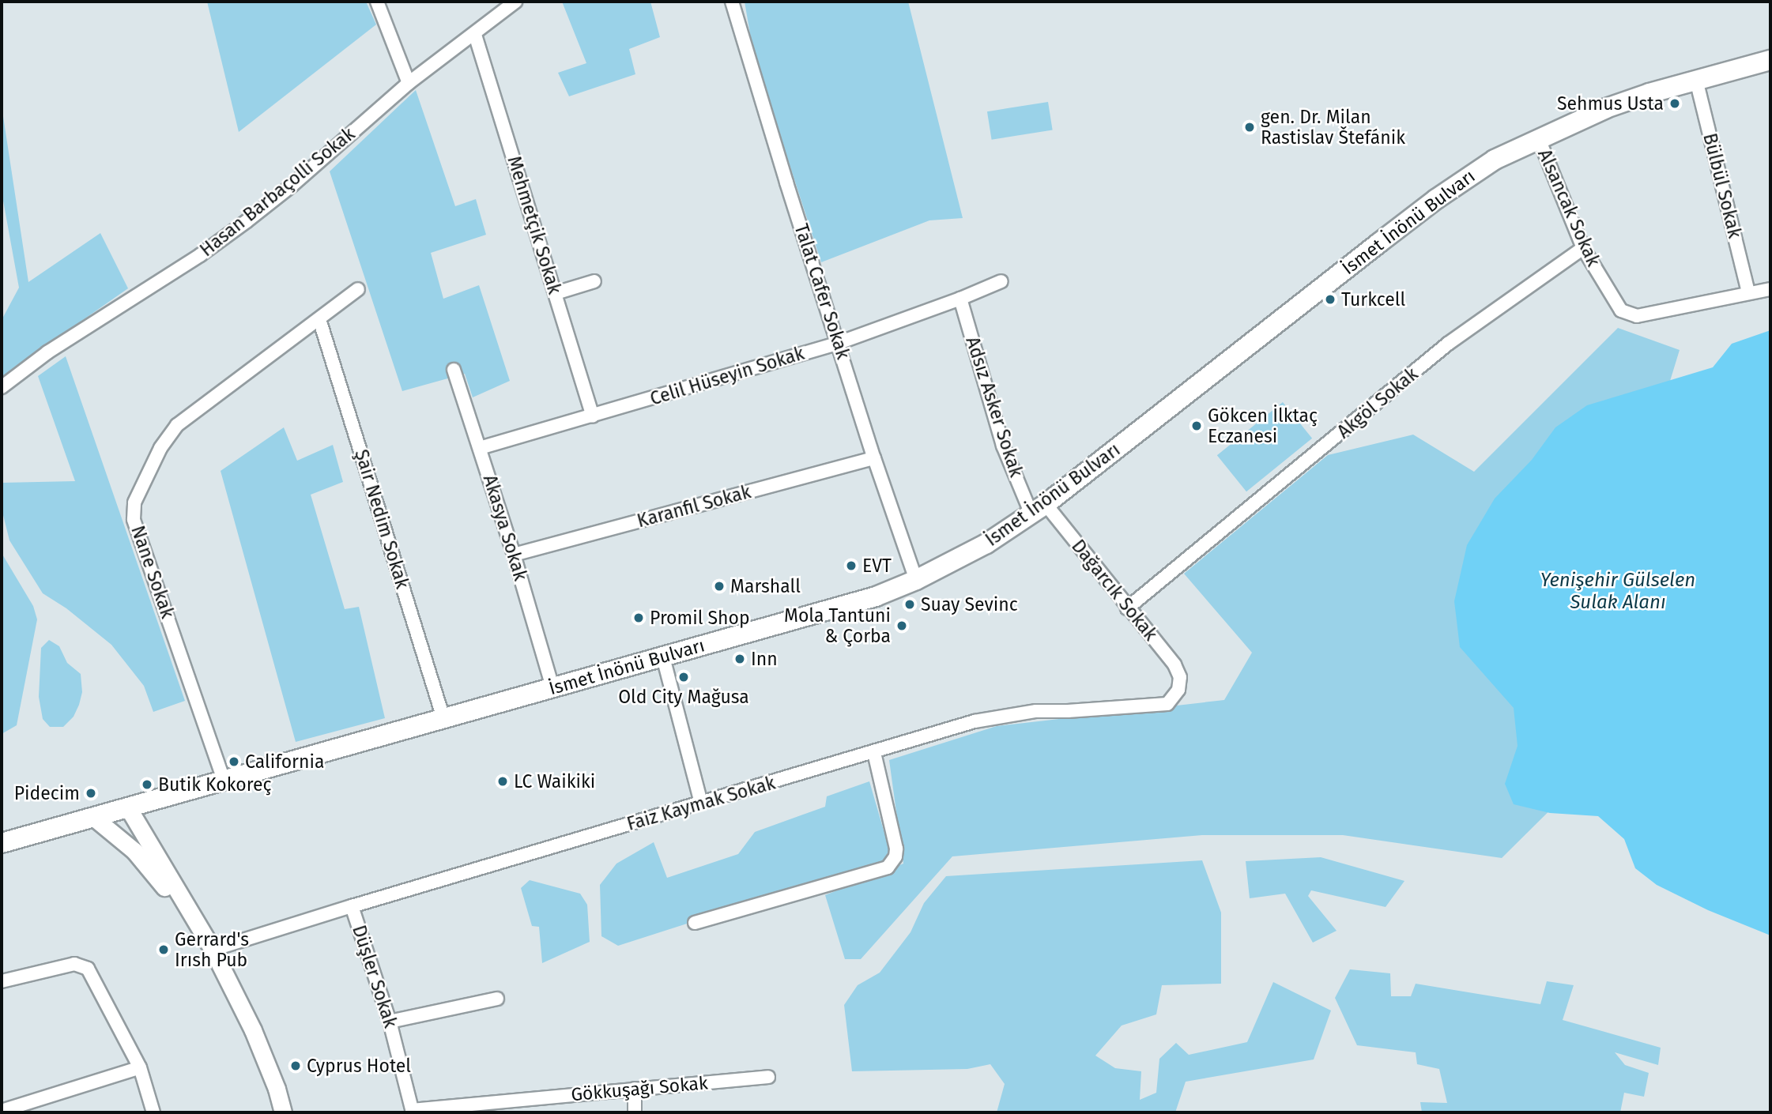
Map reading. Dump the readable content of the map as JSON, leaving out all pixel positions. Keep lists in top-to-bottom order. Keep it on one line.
{"streets":{"main road":["İsmet İnönü Bulvarı"],"street":["Bülbül Sokak","Hasan Barbaçolli Sokak","Alsancak Sokak","Mehmetçik Sokak","Talat Cafer Sokak","Celil Hüseyin Sokak","Akgöl Sokak","Adsız Asker Sokak","Karanfil Sokak","Şair Nedim Sokak","Akasya Sokak","Nane Sokak","Dağarcık Sokak","Faiz Kaymak Sokak","Düşler Sokak","Gökkuşağı Sokak"]},"crossings":[["Bülbül Sokak","Alsancak Sokak"],["Bülbül Sokak","İsmet İnönü Bulvarı"],["Hasan Barbaçolli Sokak","Mehmetçik Sokak"],["Alsancak Sokak","İsmet İnönü Bulvarı"],["Alsancak Sokak","Akgöl Sokak"],["İsmet İnönü Bulvarı","Talat Cafer Sokak"],["İsmet İnönü Bulvarı","Adsız Asker Sokak"],["İsmet İnönü Bulvarı","Şair Nedim Sokak"],["İsmet İnönü Bulvarı","Akasya Sokak"],["İsmet İnönü Bulvarı","Nane Sokak"],["İsmet İnönü Bulvarı","Dağarcık Sokak"],["Mehmetçik Sokak","Celil Hüseyin Sokak"],["Talat Cafer Sokak","Celil Hüseyin Sokak"],["Talat Cafer Sokak","Karanfil Sokak"],["Celil Hüseyin Sokak","Adsız Asker Sokak"],["Celil Hüseyin Sokak","Akasya Sokak"],["Akgöl Sokak","Dağarcık Sokak"],["Adsız Asker Sokak","Dağarcık Sokak"],["Karanfil Sokak","Akasya Sokak"],["Şair Nedim Sokak","Nane Sokak"],["Dağarcık Sokak","Faiz Kaymak Sokak"],["Faiz Kaymak Sokak","Düşler Sokak"],["Düşler Sokak","Gökkuşağı Sokak"]],"water":["Yenişehir Gülselen Sulak Alanı"],"places":["Sehmus Usta","gen. Dr. Milan Rastislav Štefánik","Turkcell","Gökcen İlktaç Eczanesi","EVT","Marshall","Suay Sevinc","Promil Shop","Mola Tantuni & Çorba","Inn","Old City Mağusa","California","LC Waikiki","Butik Kokoreç","Pidecim","Gerrard's Irısh Pub","Cyprus Hotel"]}
